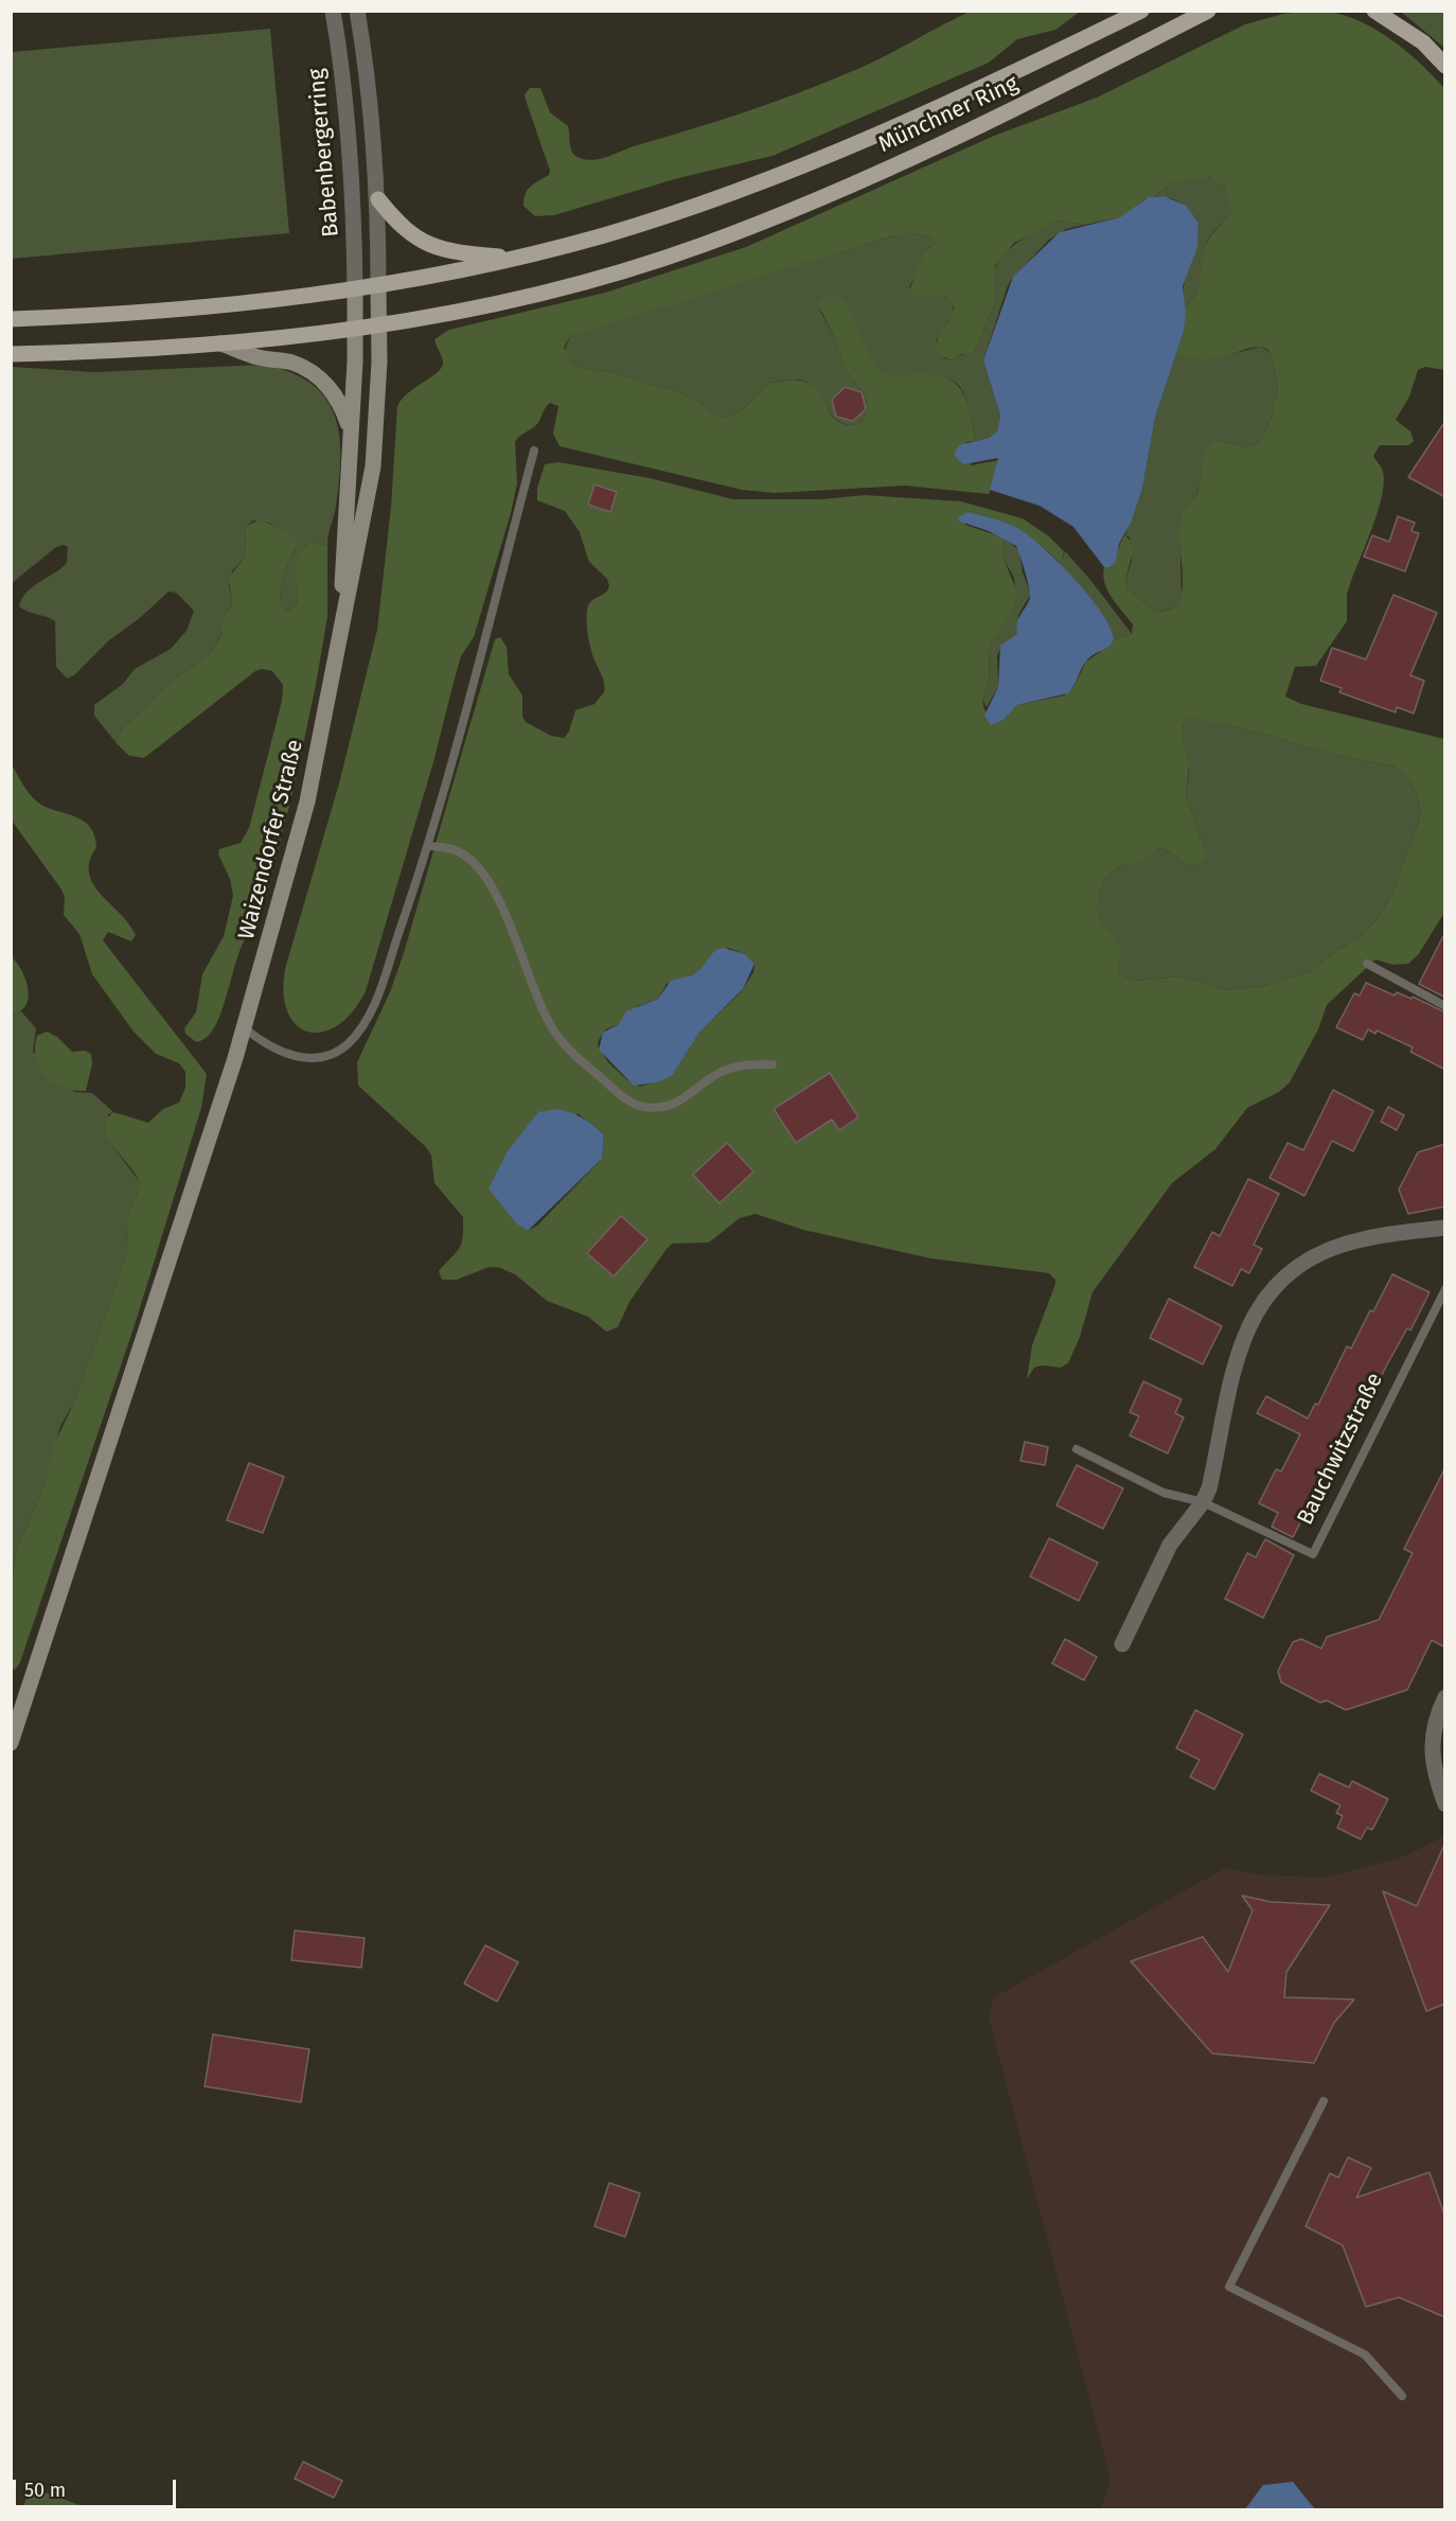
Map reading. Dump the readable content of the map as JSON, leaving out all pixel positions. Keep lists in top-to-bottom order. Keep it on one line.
{"streets":{"main road":["Münchner Ring","Waizendorfer Straße"],"street":["Babenbergerring"],"lane":["Bauchwitzstraße"]},"crossings":[["Münchner Ring","Babenbergerring"],["Münchner Ring","Waizendorfer Straße"],["Babenbergerring","Waizendorfer Straße"]],"scale_bar":"50 m"}
